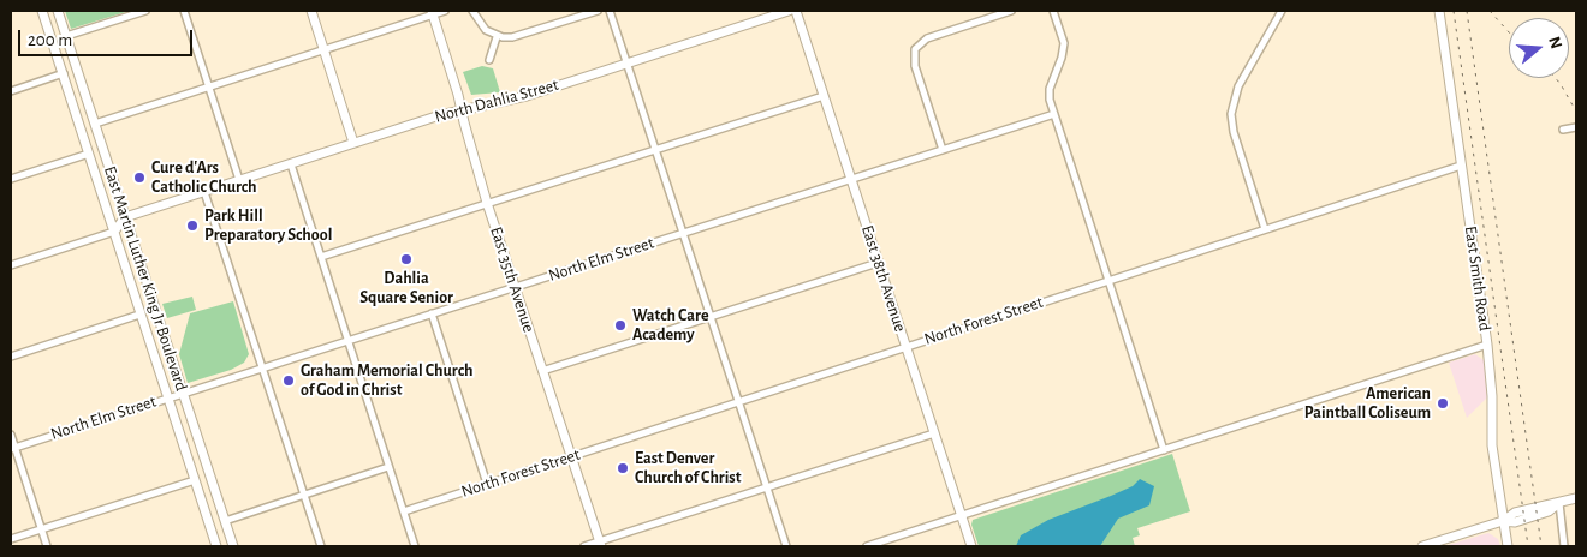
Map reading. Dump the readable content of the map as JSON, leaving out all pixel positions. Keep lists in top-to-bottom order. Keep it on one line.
{"streets":{"street":["North Dahlia Street","North Elm Street","East Martin Luther King Jr Boulevard","East 38th Avenue","East Smith Road","East 35th Avenue","North Forest Street"]},"crossings":[["North Dahlia Street","East Martin Luther King Jr Boulevard"],["North Dahlia Street","East 35th Avenue"],["North Elm Street","East Martin Luther King Jr Boulevard"],["North Elm Street","East 38th Avenue"],["North Elm Street","East 35th Avenue"],["East 38th Avenue","North Forest Street"],["East Smith Road","North Forest Street"],["East 35th Avenue","North Forest Street"]],"places":["Cure d'Ars Catholic Church","Park Hill Preparatory School","Dahlia Square Senior","Watch Care Academy","Graham Memorial Church of God in Christ","American Paintball Coliseum","East Denver Church of Christ"],"scale_bar":"200 m","north":"right"}
